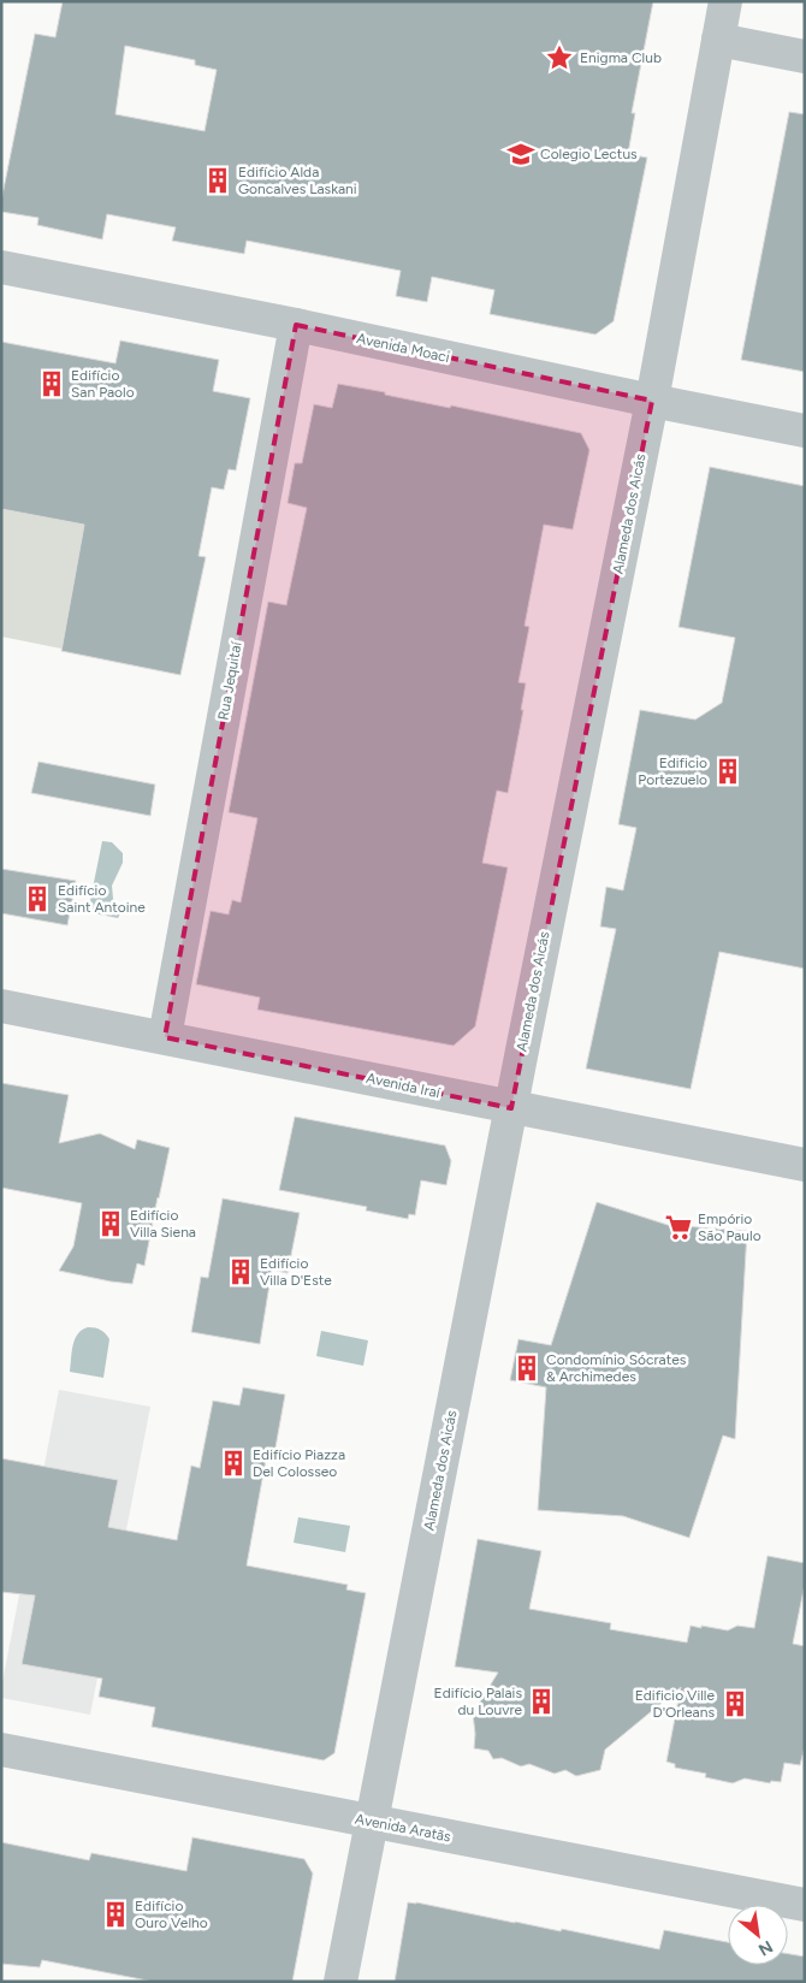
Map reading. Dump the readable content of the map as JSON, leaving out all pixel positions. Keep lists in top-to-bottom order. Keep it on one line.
{"streets":{"street":["Avenida Moaci","Alameda dos Aicás","Rua Jequitaí","Avenida Iraí","Avenida Aratãs"]},"crossings":[["Avenida Moaci","Alameda dos Aicás"],["Avenida Moaci","Rua Jequitaí"],["Alameda dos Aicás","Avenida Iraí"],["Alameda dos Aicás","Avenida Aratãs"],["Rua Jequitaí","Avenida Iraí"]],"places":{"place":["Enigma Club"],"school or university":["Colegio Lectus"],"building":["Edifício Alda Goncalves Laskani","Edifício San Paolo","Edificio Portezuelo","Edifício Saint Antoine","Edifício Villa Siena","Edifício Villa D'Este","Condomínio Sócrates & Archimedes","Edifício Piazza Del Colosseo","Edifício Palais du Louvre","Edificio Ville D'Orleans","Edifício Ouro Velho"],"supermarket":["Empório São Paulo"]},"north":"bottom right"}
